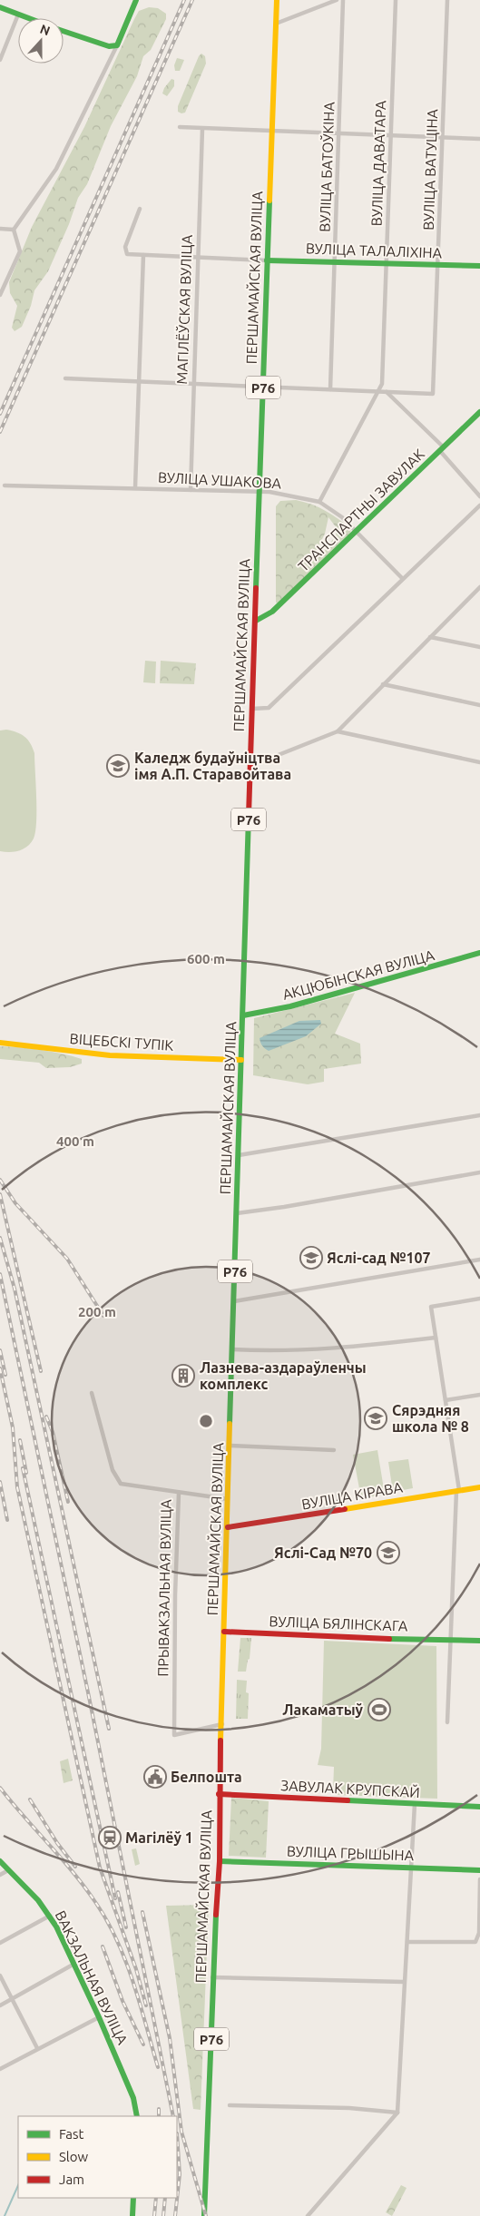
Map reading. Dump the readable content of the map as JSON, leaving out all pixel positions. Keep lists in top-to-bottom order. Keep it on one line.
{"streets":{"main road":["ВУЛІЦА ТАЛАЛІХІНА","ПЕРШАМАЙСКАЯ ВУЛІЦА","Р76","ТРАНСПАРТНЫ ЗАВУЛАК","АКЦЮБІНСКАЯ ВУЛІЦА","ВІЦЕБСКІ ТУПІК","ВУЛІЦА КІРАВА","ВУЛІЦА БЯЛІНСКАГА","ЗАВУЛАК КРУПСКАЙ","ВУЛІЦА ГРЫШЫНА","ВАКЗАЛЬНАЯ ВУЛІЦА"],"street":["ВУЛІЦА ДАВАТАРА","ВУЛІЦА БАТОЎКІНА","ВУЛІЦА ВАТУЦІНА","МАГІЛЁЎСКАЯ ВУЛІЦА","ВУЛІЦА УШАКОВА","ПРЫВАКЗАЛЬНАЯ ВУЛІЦА"]},"crossings":[["ВУЛІЦА ДАВАТАРА","ВУЛІЦА ВАТУЦІНА"],["ВУЛІЦА ДАВАТАРА","ВУЛІЦА ТАЛАЛІХІНА"],["ВУЛІЦА ДАВАТАРА","ВУЛІЦА УШАКОВА"],["ВУЛІЦА БАТОЎКІНА","ВУЛІЦА ВАТУЦІНА"],["ВУЛІЦА БАТОЎКІНА","ВУЛІЦА ТАЛАЛІХІНА"],["ВУЛІЦА ВАТУЦІНА","ВУЛІЦА ТАЛАЛІХІНА"],["ВУЛІЦА ВАТУЦІНА","ПЕРШАМАЙСКАЯ ВУЛІЦА"],["ВУЛІЦА ВАТУЦІНА","МАГІЛЁЎСКАЯ ВУЛІЦА"],["ВУЛІЦА ТАЛАЛІХІНА","ПЕРШАМАЙСКАЯ ВУЛІЦА"],["ПЕРШАМАЙСКАЯ ВУЛІЦА","ВУЛІЦА УШАКОВА"],["ПЕРШАМАЙСКАЯ ВУЛІЦА","ТРАНСПАРТНЫ ЗАВУЛАК"],["ПЕРШАМАЙСКАЯ ВУЛІЦА","АКЦЮБІНСКАЯ ВУЛІЦА"],["ПЕРШАМАЙСКАЯ ВУЛІЦА","ВІЦЕБСКІ ТУПІК"],["ПЕРШАМАЙСКАЯ ВУЛІЦА","ВУЛІЦА КІРАВА"],["ПЕРШАМАЙСКАЯ ВУЛІЦА","ПРЫВАКЗАЛЬНАЯ ВУЛІЦА"],["ПЕРШАМАЙСКАЯ ВУЛІЦА","ВУЛІЦА БЯЛІНСКАГА"],["ПЕРШАМАЙСКАЯ ВУЛІЦА","ЗАВУЛАК КРУПСКАЙ"],["ПЕРШАМАЙСКАЯ ВУЛІЦА","ВУЛІЦА ГРЫШЫНА"],["МАГІЛЁЎСКАЯ ВУЛІЦА","ВУЛІЦА УШАКОВА"],["ВУЛІЦА УШАКОВА","ТРАНСПАРТНЫ ЗАВУЛАК"]],"places":{"school or university":["Каледж будаўніцтва імя А.П. Старавойтава","Яслі-сад №107","Сярэдняя школа № 8","Яслі-Сад №70"],"building":["Лазнева-аздараўленчы комплекс"],"sports":["Лакаматыў"],"public building":["Белпошта"],"station":["Магілёў 1"]},"legend":["Fast","Slow","Jam"],"north":"top","rings":["600 m","400 m","200 m"]}
